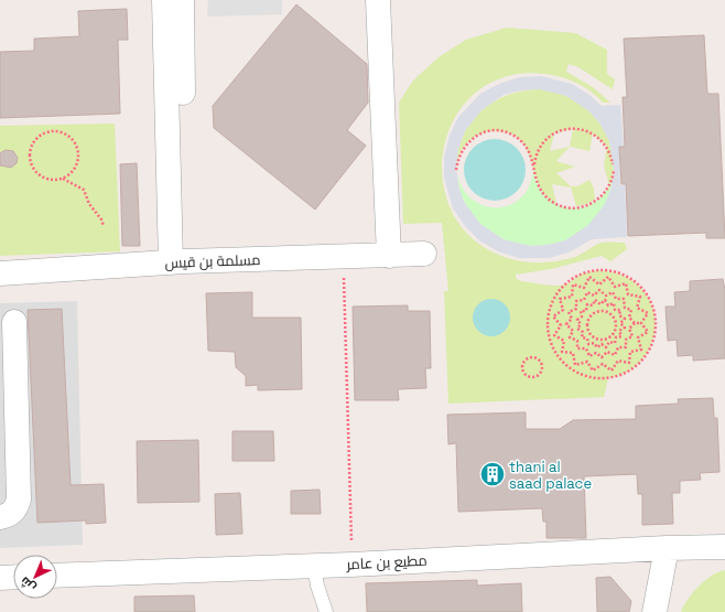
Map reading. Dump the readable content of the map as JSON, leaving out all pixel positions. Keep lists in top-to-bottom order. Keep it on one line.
{"streets":{"street":["مسلمة بن قيس","مطيع بن عامر"]},"places":{"building":["thani al saad palace"]},"north":"bottom left"}
